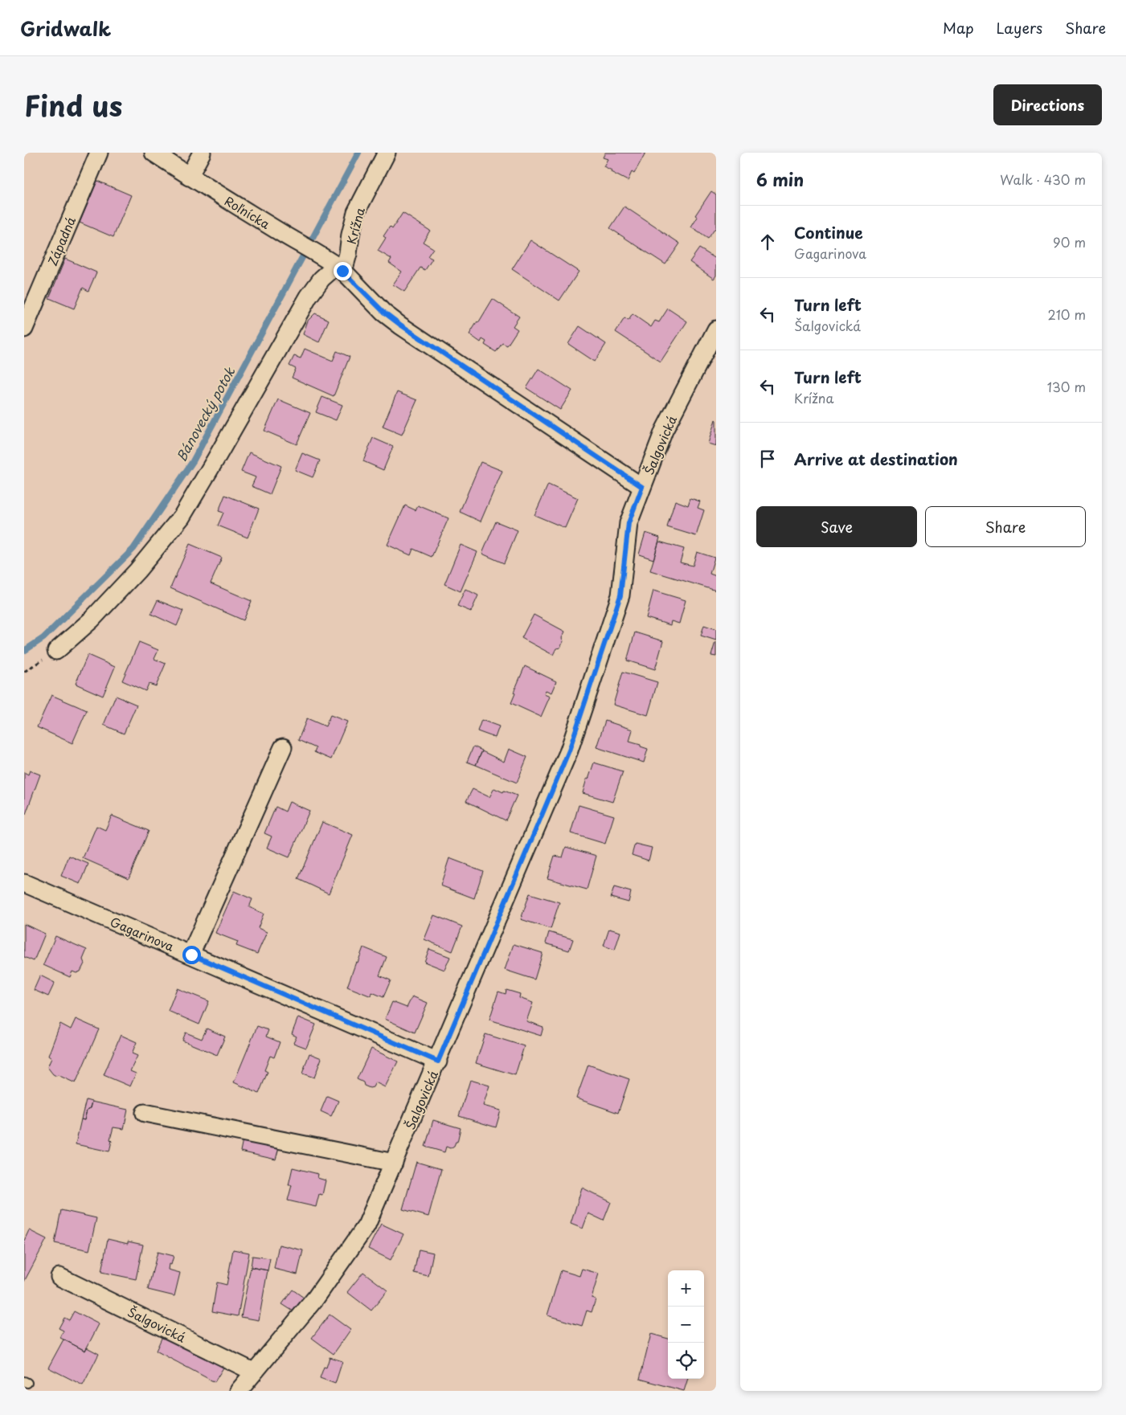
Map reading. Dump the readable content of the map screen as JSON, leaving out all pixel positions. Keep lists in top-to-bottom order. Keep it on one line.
{"streets":{"street":["Roľnícka","Krížna","Západná","Šalgovická","Gagarinova"]},"crossings":[["Roľnícka","Krížna"],["Šalgovická","Gagarinova"]],"water":["Bánovecký potok"],"page":{"header":"Gridwalk","nav":["Map","Layers","Share"],"title":"Find us","buttons":["Directions",["Save","Share"]],"heading":["6 min","Walk · 430 m"],"list":[["Continue","Gagarinova","90 m"],["Turn left","Šalgovická","210 m"],["Turn left","Krížna","130 m"],"Arrive at destination"],"map_buttons":["+","−"]}}
